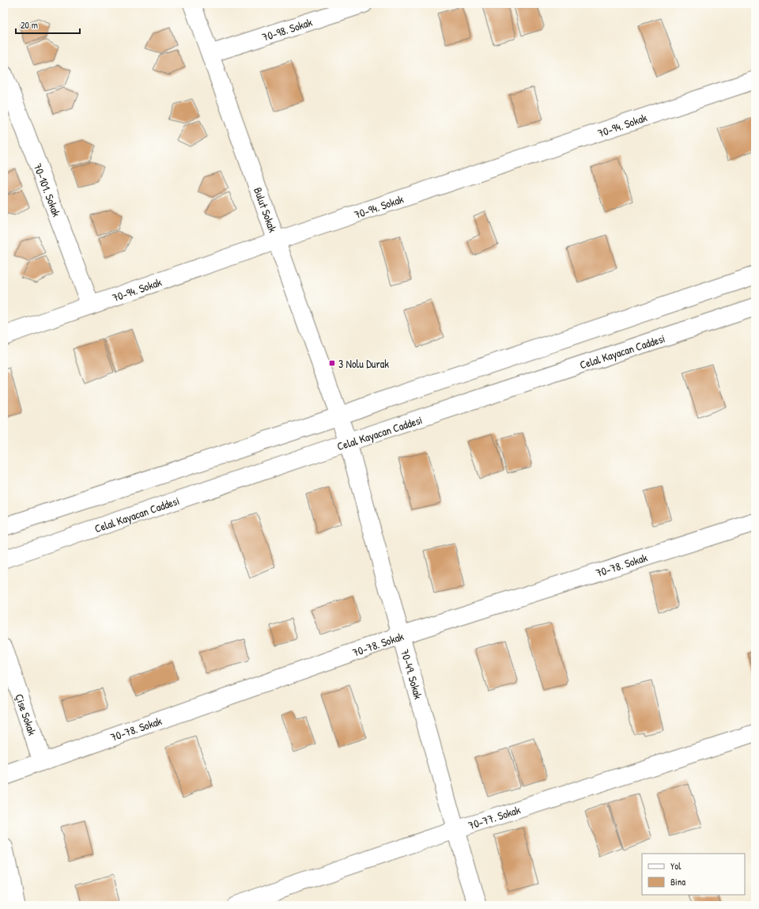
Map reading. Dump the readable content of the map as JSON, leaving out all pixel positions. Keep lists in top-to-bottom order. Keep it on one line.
{"streets":{"street":["70-98. Sokak","70-94. Sokak","70-101. Sokak","Bulut Sokak","Celal Kayacan Caddesi","70-78. Sokak","70-49. Sokak","Çise Sokak","70-77. Sokak"]},"crossings":[["70-98. Sokak","Bulut Sokak"],["70-94. Sokak","70-101. Sokak"],["70-94. Sokak","Bulut Sokak"],["Bulut Sokak","Celal Kayacan Caddesi"],["Bulut Sokak","70-49. Sokak"],["Celal Kayacan Caddesi","70-49. Sokak"],["70-78. Sokak","70-49. Sokak"],["70-78. Sokak","Çise Sokak"],["70-49. Sokak","70-77. Sokak"]],"places":{"transit":["3 Nolu Durak"]},"legend":["Yol","Bina"],"scale_bar":"20 m"}
